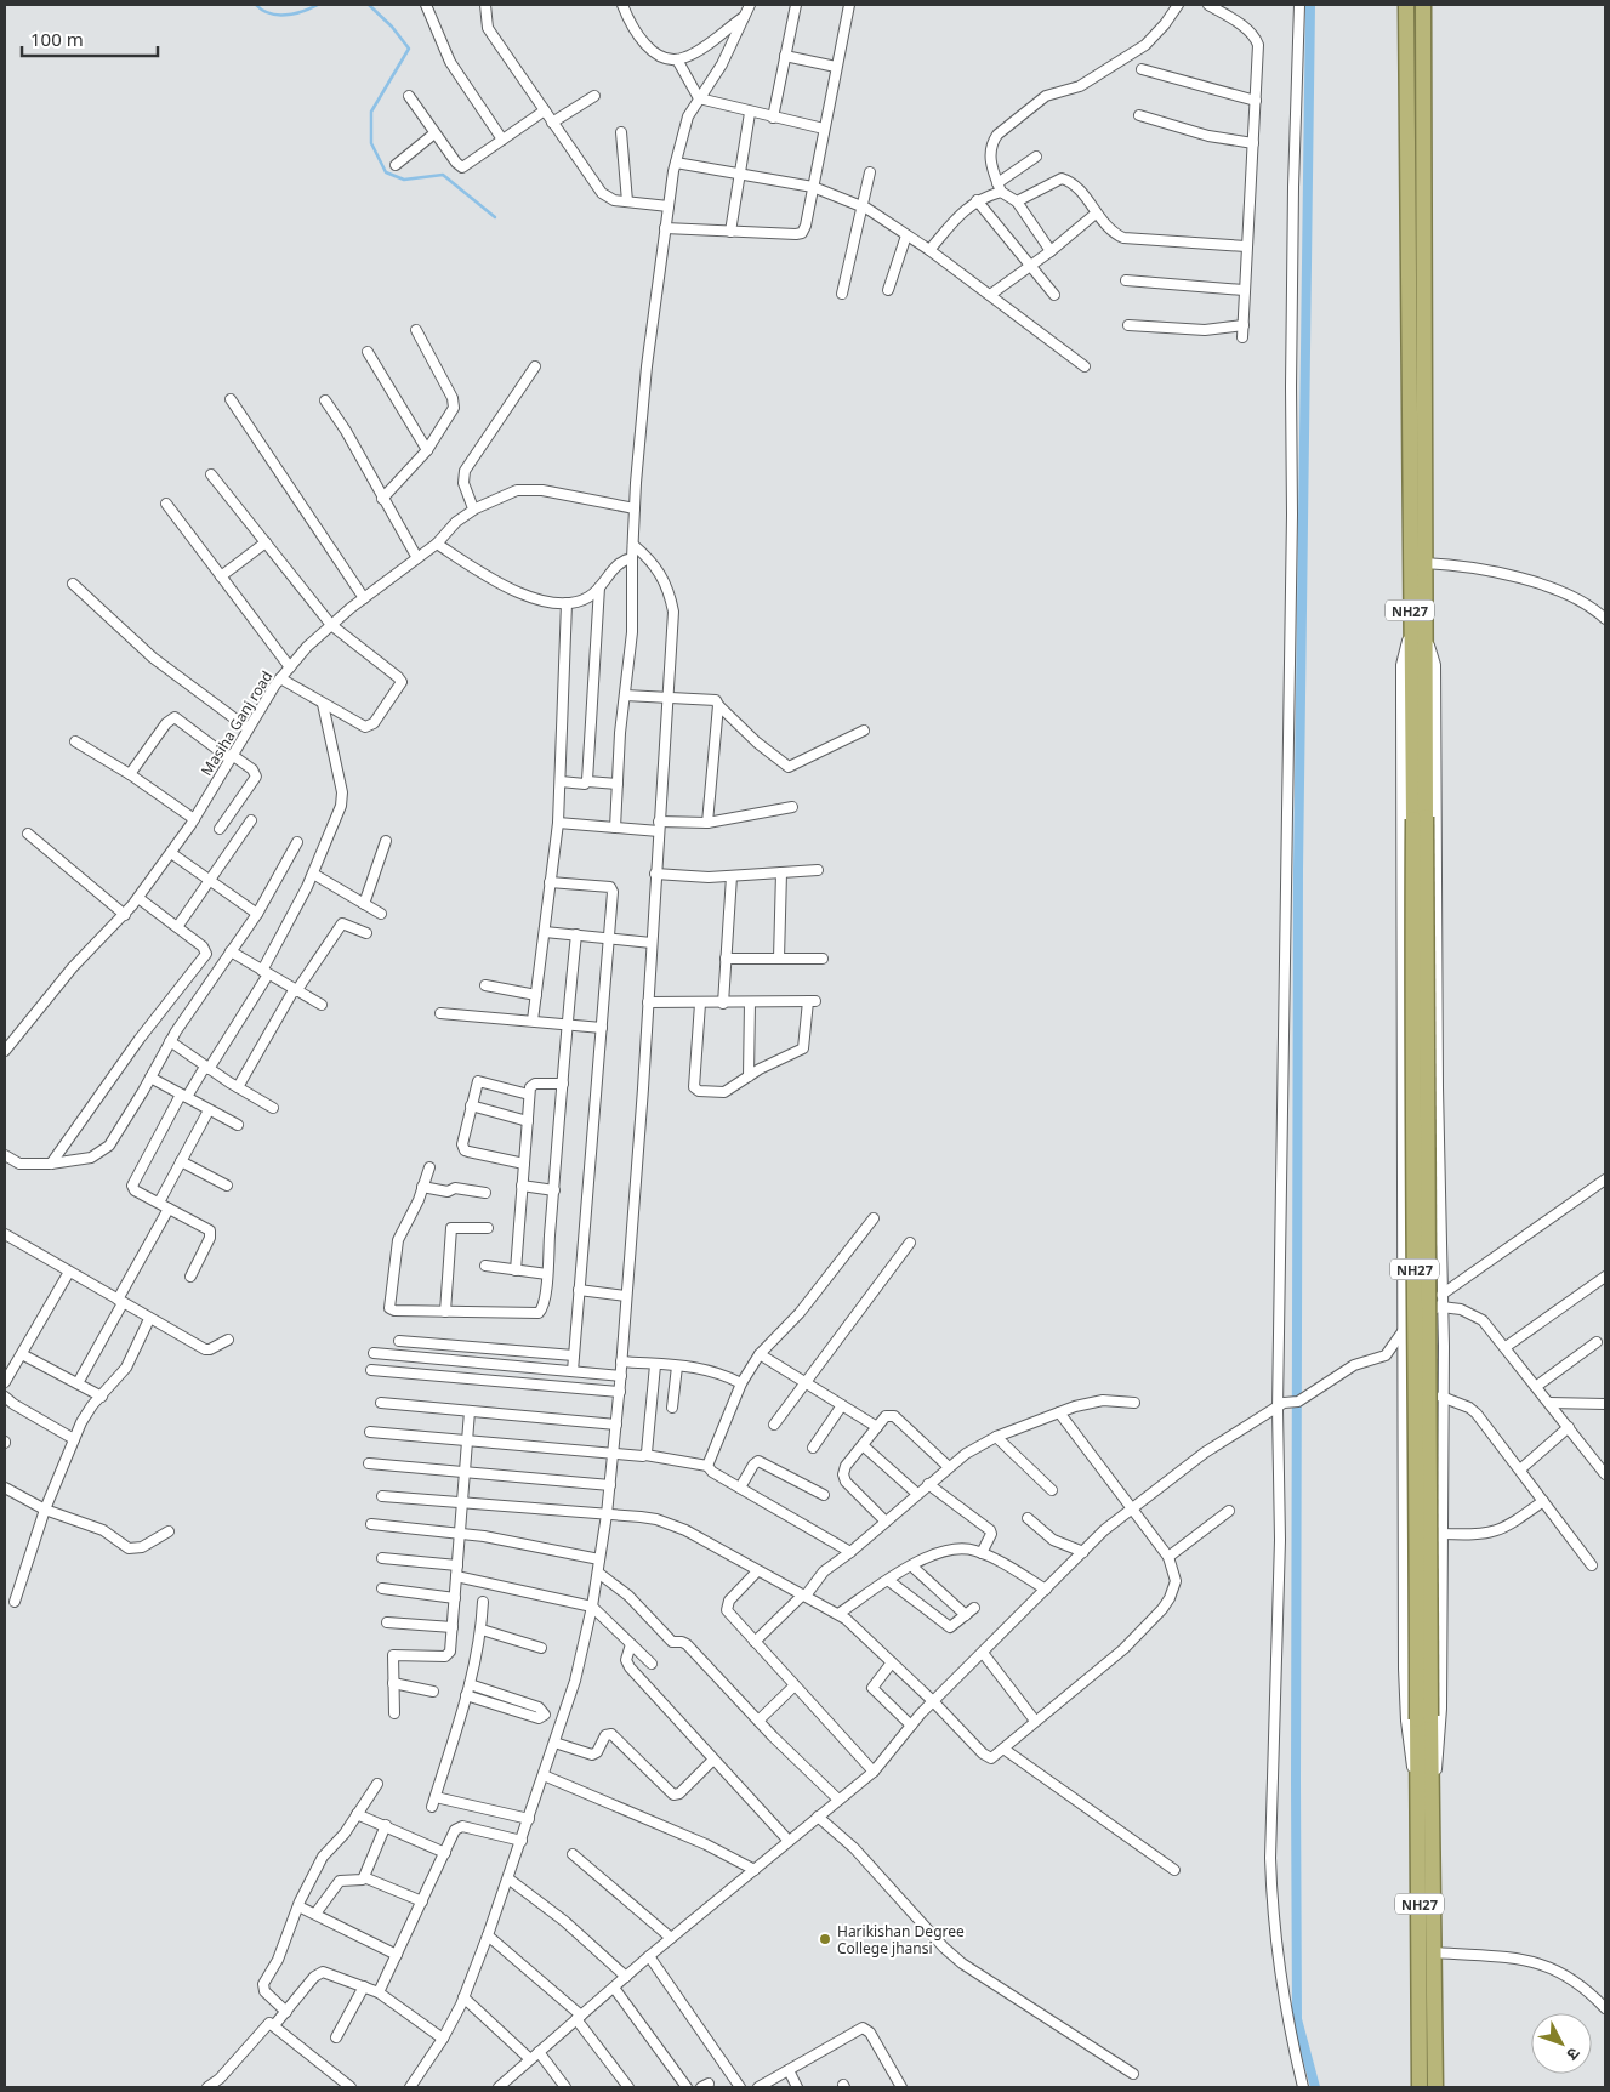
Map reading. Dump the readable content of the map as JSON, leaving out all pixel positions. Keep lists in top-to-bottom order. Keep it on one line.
{"streets":{"highway":["NH27"],"street":["Masiha Ganj road"]},"places":["Harikishan Degree College jhansi"],"scale_bar":"100 m","north":"bottom right"}
